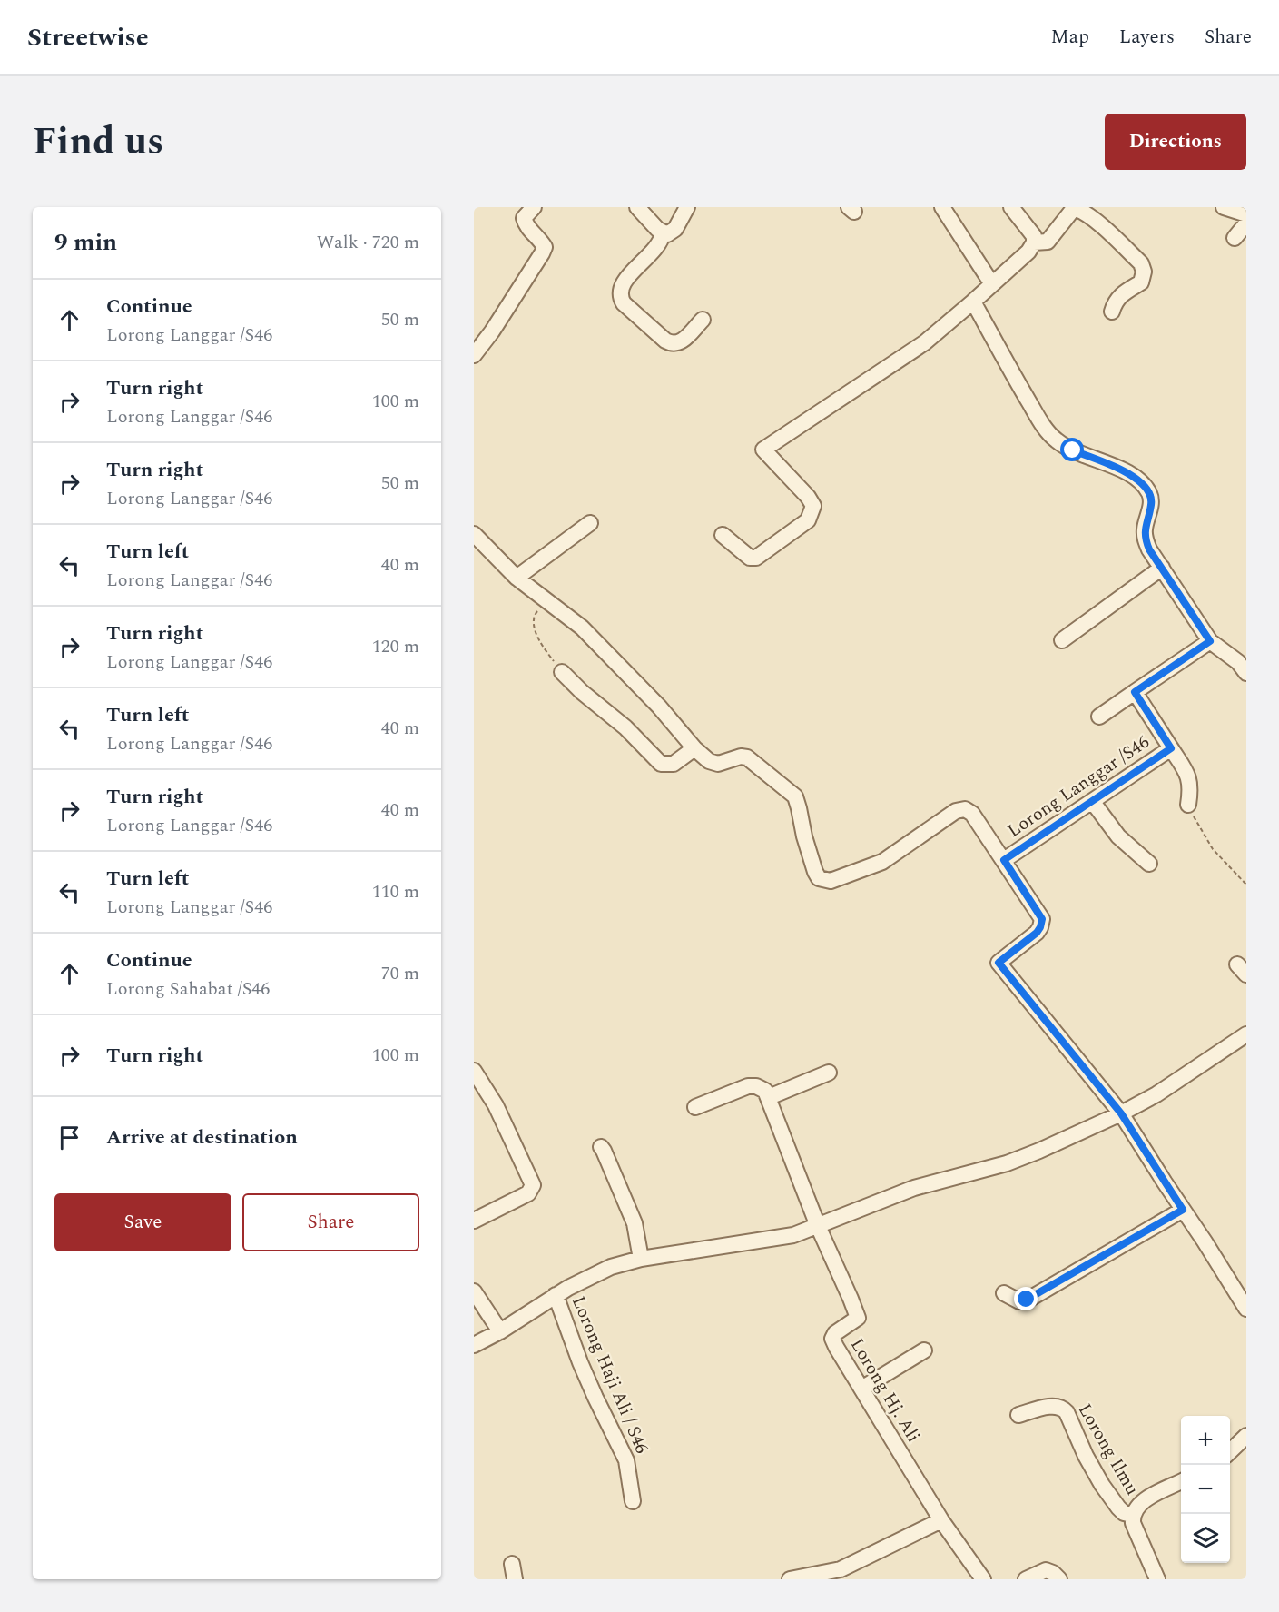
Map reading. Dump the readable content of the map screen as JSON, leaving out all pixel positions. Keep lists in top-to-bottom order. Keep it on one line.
{"streets":{"street":["Lorong Langgar /S46","Lorong Haji Ali / S46","Lorong Hj. Ali","Lorong Ilmu"]},"page":{"header":"Streetwise","nav":["Map","Layers","Share"],"title":"Find us","buttons":["Directions",["Save","Share"]],"heading":["9 min","Walk · 720 m"],"list":[["Continue","Lorong Langgar /S46","50 m"],["Turn right","Lorong Langgar /S46","100 m"],["Turn right","Lorong Langgar /S46","50 m"],["Turn left","Lorong Langgar /S46","40 m"],["Turn right","Lorong Langgar /S46","120 m"],["Turn left","Lorong Langgar /S46","40 m"],["Turn right","Lorong Langgar /S46","40 m"],["Turn left","Lorong Langgar /S46","110 m"],["Continue","Lorong Sahabat /S46","70 m"],["Turn right","100 m"],"Arrive at destination"],"map_buttons":["+","−"]}}
